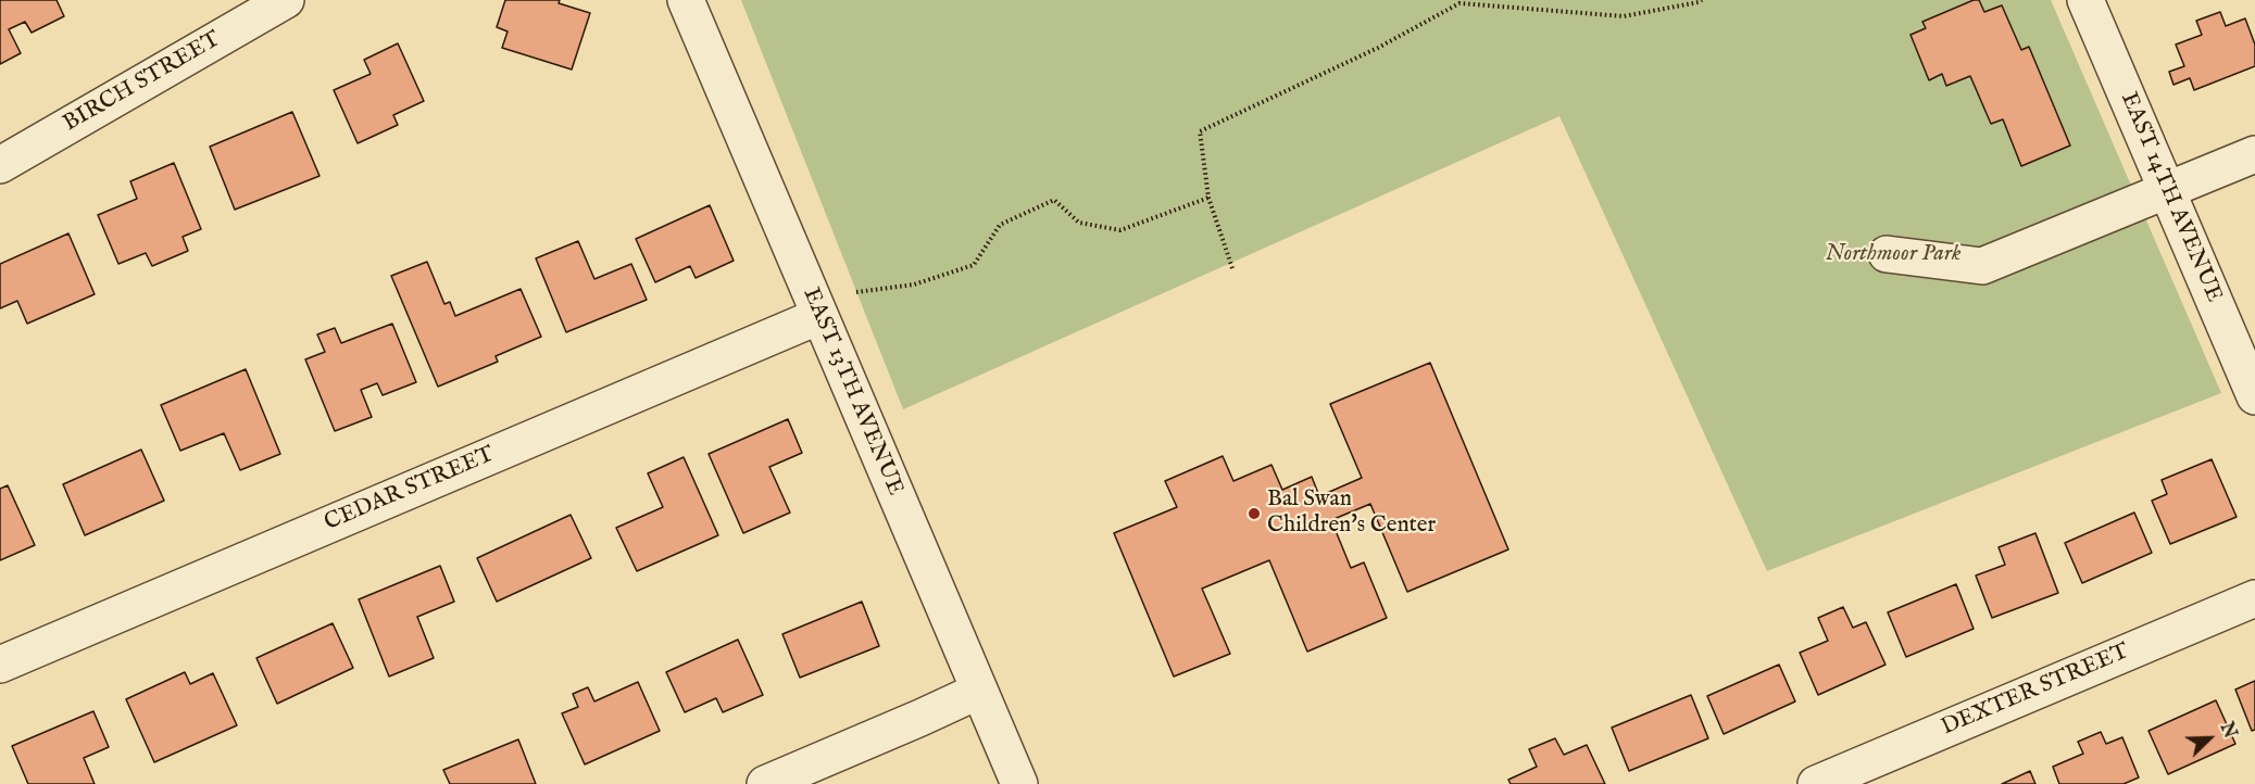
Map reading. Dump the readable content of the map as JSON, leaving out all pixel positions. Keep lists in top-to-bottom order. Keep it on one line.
{"streets":{"street":["BIRCH STREET","EAST 14TH AVENUE","EAST 13TH AVENUE","CEDAR STREET","DEXTER STREET"]},"crossings":[["EAST 13TH AVENUE","CEDAR STREET"]],"parks":["Northmoor Park"],"places":["Bal Swan Children's Center"],"north":"top right"}
